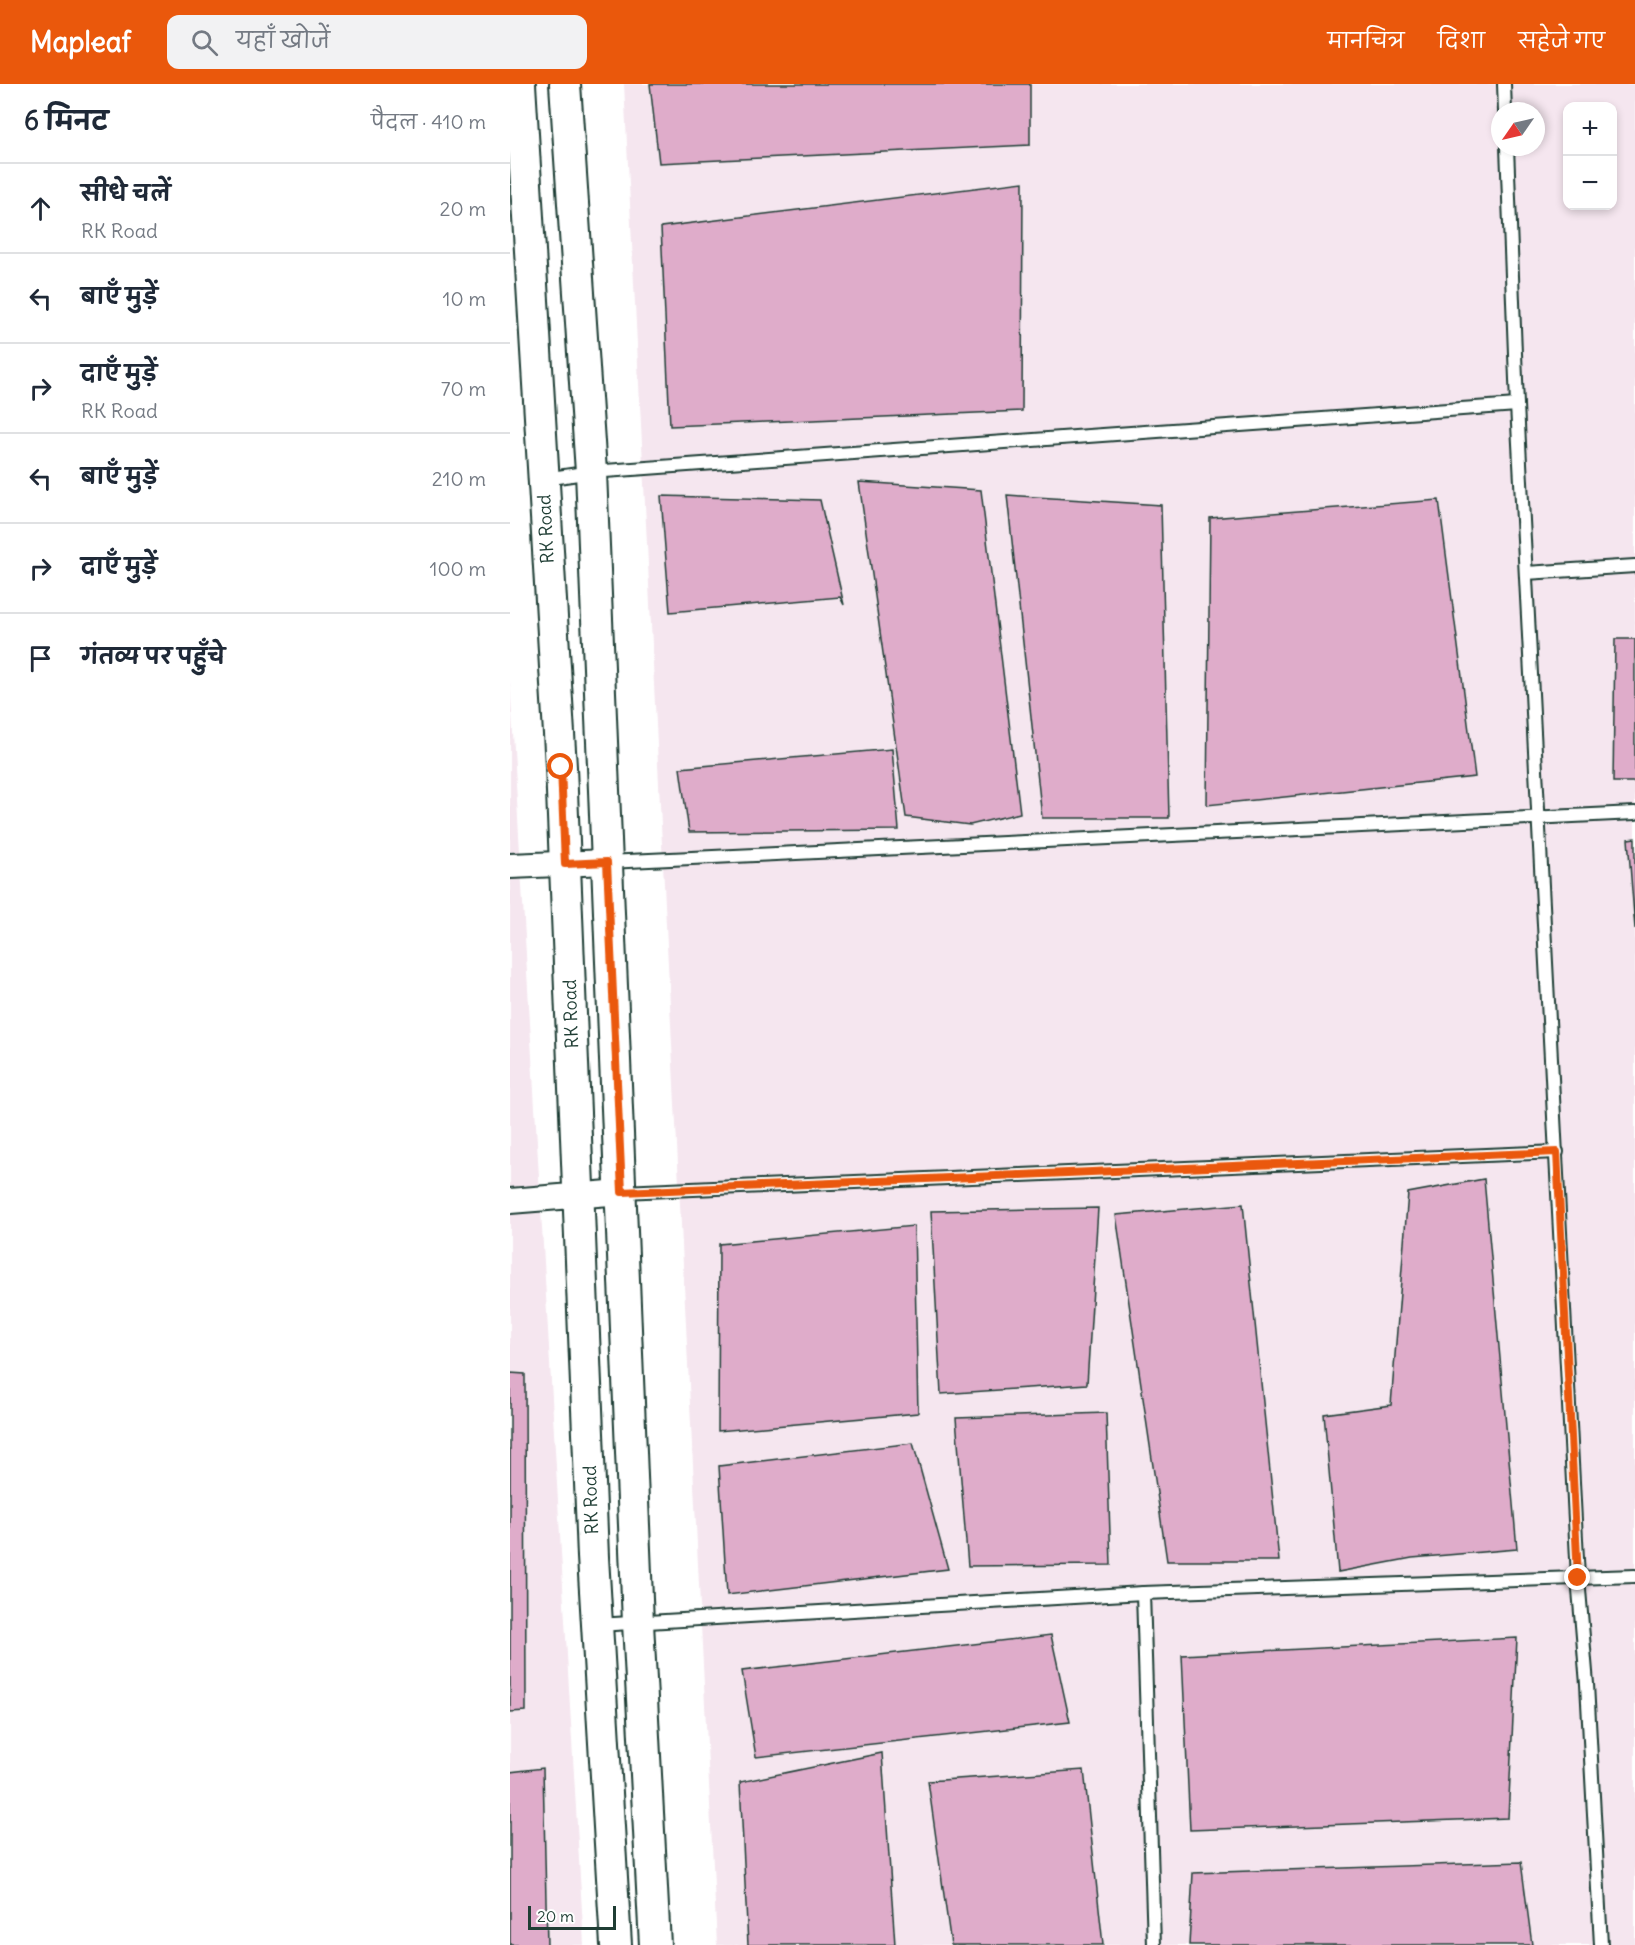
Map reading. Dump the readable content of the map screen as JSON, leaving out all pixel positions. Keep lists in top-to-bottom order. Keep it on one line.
{"streets":{"street":["RK Road"]},"scale_bar":"20 m","north":"bottom left","page":{"header":"Mapleaf","search":"यहाँ खोजें","nav":["मानचित्र","दिशा","सहेजे गए"],"heading":["6 मिनट","पैदल · 410 m"],"map_buttons":["+","−"],"list":[["सीधे चलें","RK Road","20 m"],["बाएँ मुड़ें","10 m"],["दाएँ मुड़ें","RK Road","70 m"],["बाएँ मुड़ें","210 m"],["दाएँ मुड़ें","100 m"],"गंतव्य पर पहुँचे"],"scale":"20 m"}}
